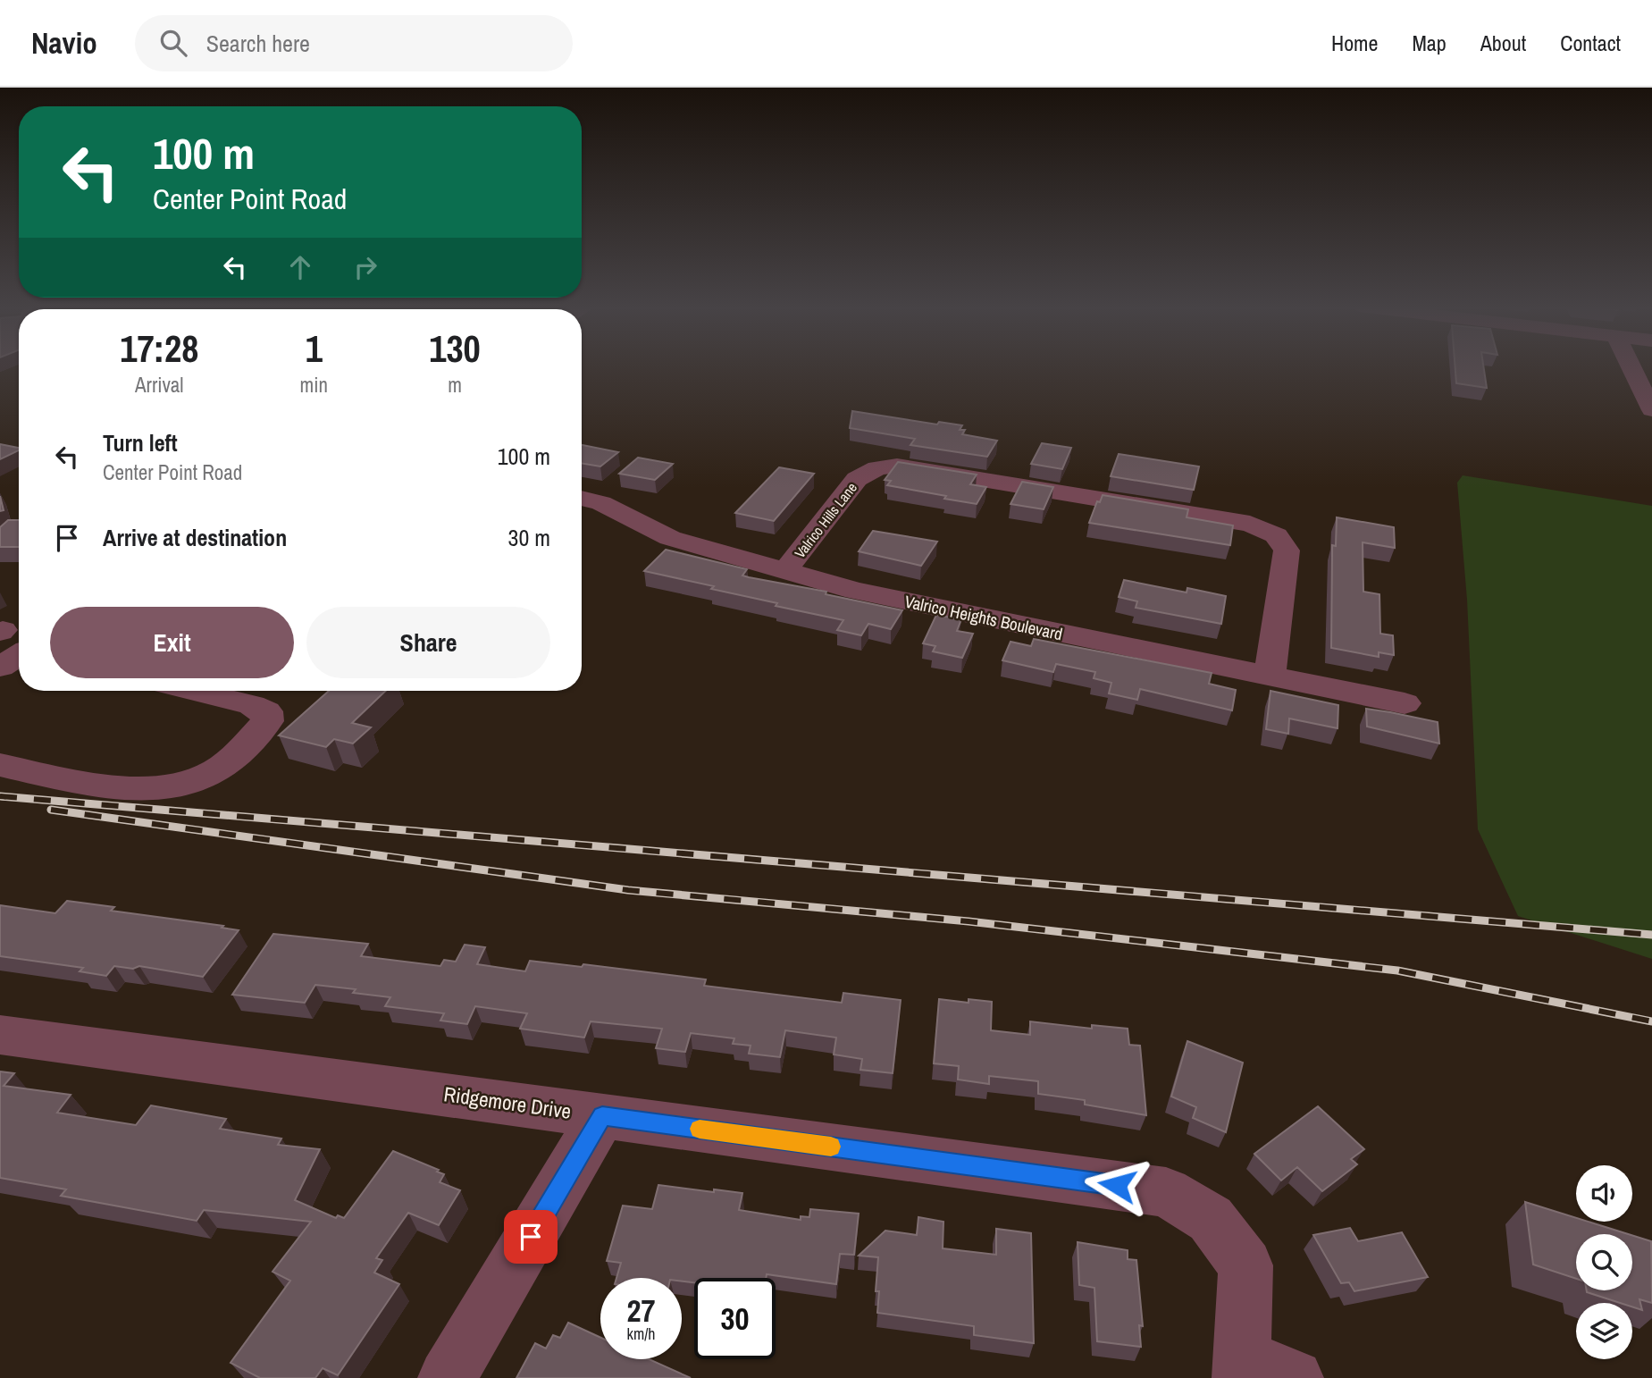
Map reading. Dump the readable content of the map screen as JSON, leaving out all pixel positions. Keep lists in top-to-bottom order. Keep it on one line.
{"streets":{"street":["Valrico Hills Lane","Valrico Heights Boulevard","Ridgemore Drive"]},"crossings":[["Valrico Hills Lane","Valrico Heights Boulevard"]],"page":{"header":"Navio","search":"Search here","nav":["Home","Map","About","Contact"],"turn":["100 m","Center Point Road"],"eta":["17:28","Arrival","1","min","130","m"],"list":[{"name":"Turn left","note":"Center Point Road","value":"100 m"},{"name":"Arrive at destination","value":"30 m"}],"buttons":["Exit","Share"],"speed":"27 km/h","limit":"30"}}
